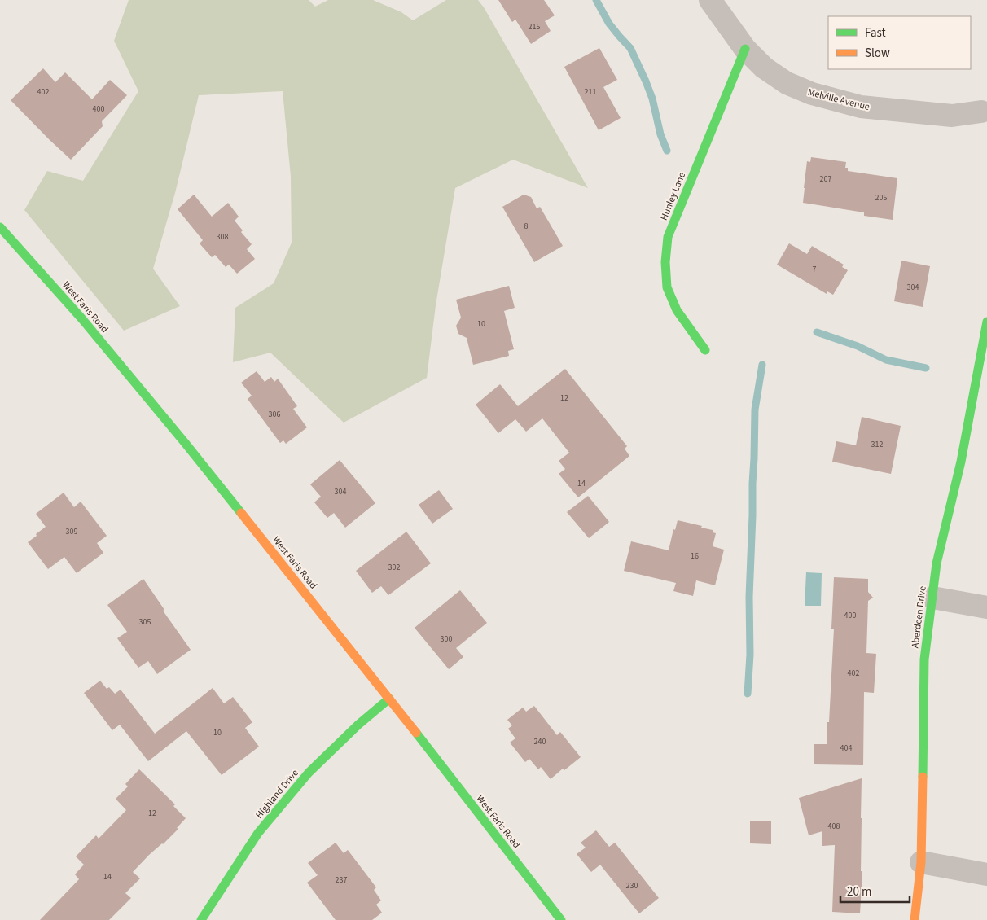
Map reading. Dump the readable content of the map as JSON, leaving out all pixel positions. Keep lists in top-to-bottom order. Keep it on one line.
{"streets":{"street":["Melville Avenue","Hunley Lane","West Faris Road","Aberdeen Drive","Highland Drive"]},"crossings":[["Melville Avenue","Hunley Lane"],["West Faris Road","Highland Drive"]],"house_numbers":["215","402","211","400","207","205","8","308","7","304","10","12","306","312","14","304","309","16","302","400","305","300","402","10","240","404","12","408","14","237","230"],"legend":["Fast","Slow"],"scale_bar":"20 m"}
